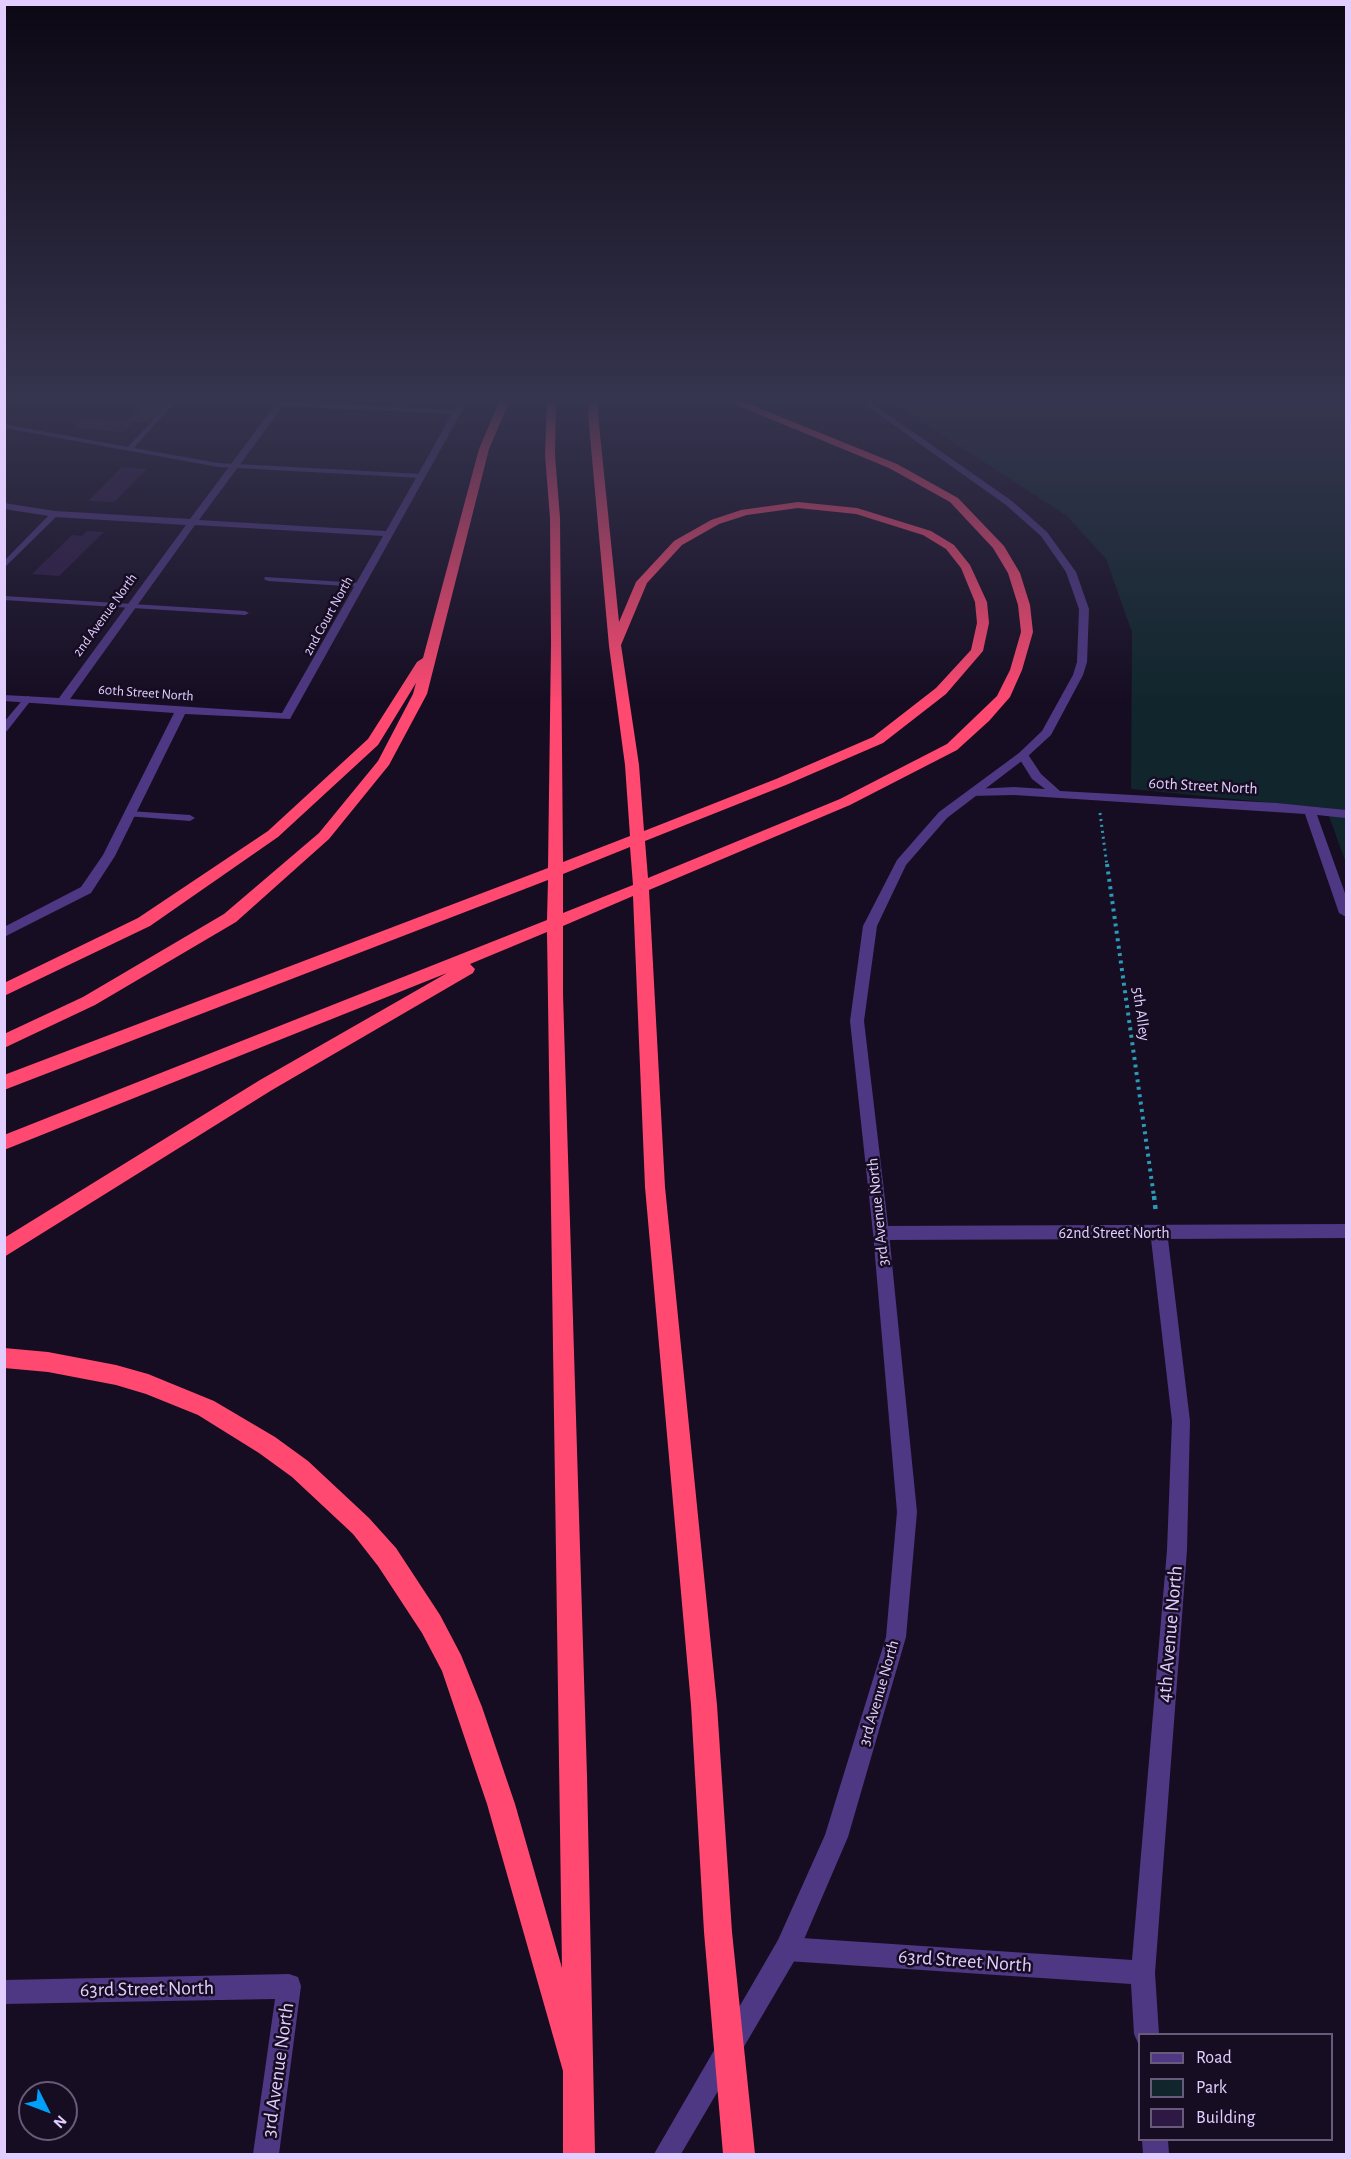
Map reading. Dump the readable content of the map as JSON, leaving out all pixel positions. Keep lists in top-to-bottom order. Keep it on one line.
{"streets":{"street":["2nd Avenue North","2nd Court North","60th Street North","3rd Avenue North","62nd Street North","4th Avenue North","63rd Street North"],"path":["5th Alley"]},"crossings":[["2nd Avenue North","60th Street North"],["2nd Court North","60th Street North"],["60th Street North","5th Alley"],["60th Street North","3rd Avenue North"],["5th Alley","62nd Street North"],["5th Alley","4th Avenue North"],["3rd Avenue North","62nd Street North"],["3rd Avenue North","63rd Street North"],["62nd Street North","4th Avenue North"],["4th Avenue North","63rd Street North"]],"legend":["Road","Park","Building"],"north":"bottom right"}
